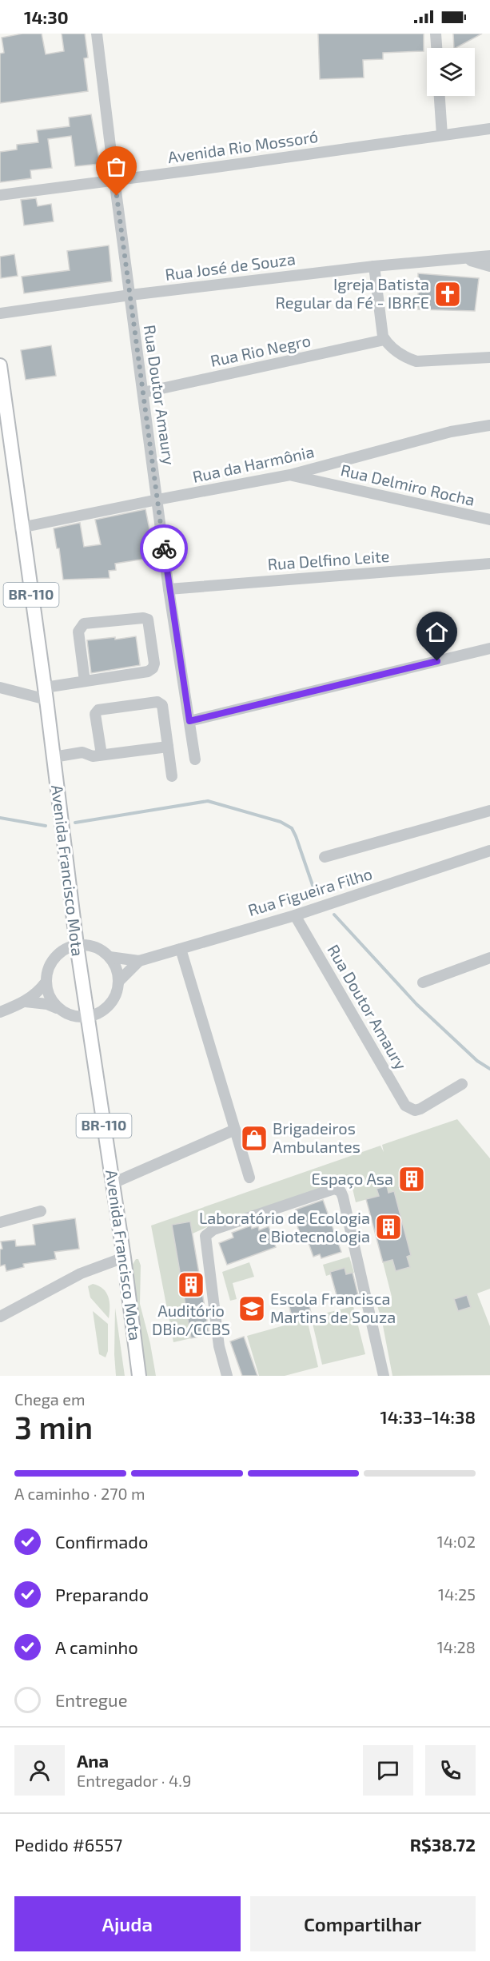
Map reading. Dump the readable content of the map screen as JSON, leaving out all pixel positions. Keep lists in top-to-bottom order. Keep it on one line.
{"streets":{"main road":["BR-110","Avenida Francisco Mota"],"street":["Avenida Rio Mossoró","Rua José de Souza","Rua Rio Negro","Rua Doutor Amaury","Rua da Harmônia","Rua Delmiro Rocha","Rua Delfino Leite","Rua Figueira Filho"]},"crossings":[["Avenida Rio Mossoró","Rua Doutor Amaury"],["Rua José de Souza","Rua Doutor Amaury"],["Rua Rio Negro","Rua Doutor Amaury"],["Rua Doutor Amaury","Rua da Harmônia"],["Rua Doutor Amaury","Rua Delfino Leite"],["Rua Doutor Amaury","Rua Figueira Filho"],["Rua da Harmônia","Rua Delmiro Rocha"],["Rua da Harmônia","Avenida Francisco Mota"]],"places":{"church":["Igreja Batista Regular da Fé - IBRFE"],"shop":["Brigadeiros Ambulantes"],"building":["Espaço Asa","Laboratório de Ecologia e Biotecnologia","Auditório DBio/CCBS"],"school or university":["Escola Francisca Martins de Souza"]},"page":{"status":"14:30","heading":["3 min","Chega em","14:33–14:38"],"panel":["Ana","Entregador · 4.9","Pedido #6557","R$38.72"],"bar":"A caminho · 270 m","list":[["Confirmado","14:02"],["Preparando","14:25"],["A caminho","14:28"],"Entregue"],"buttons":["Ajuda","Compartilhar"]}}
